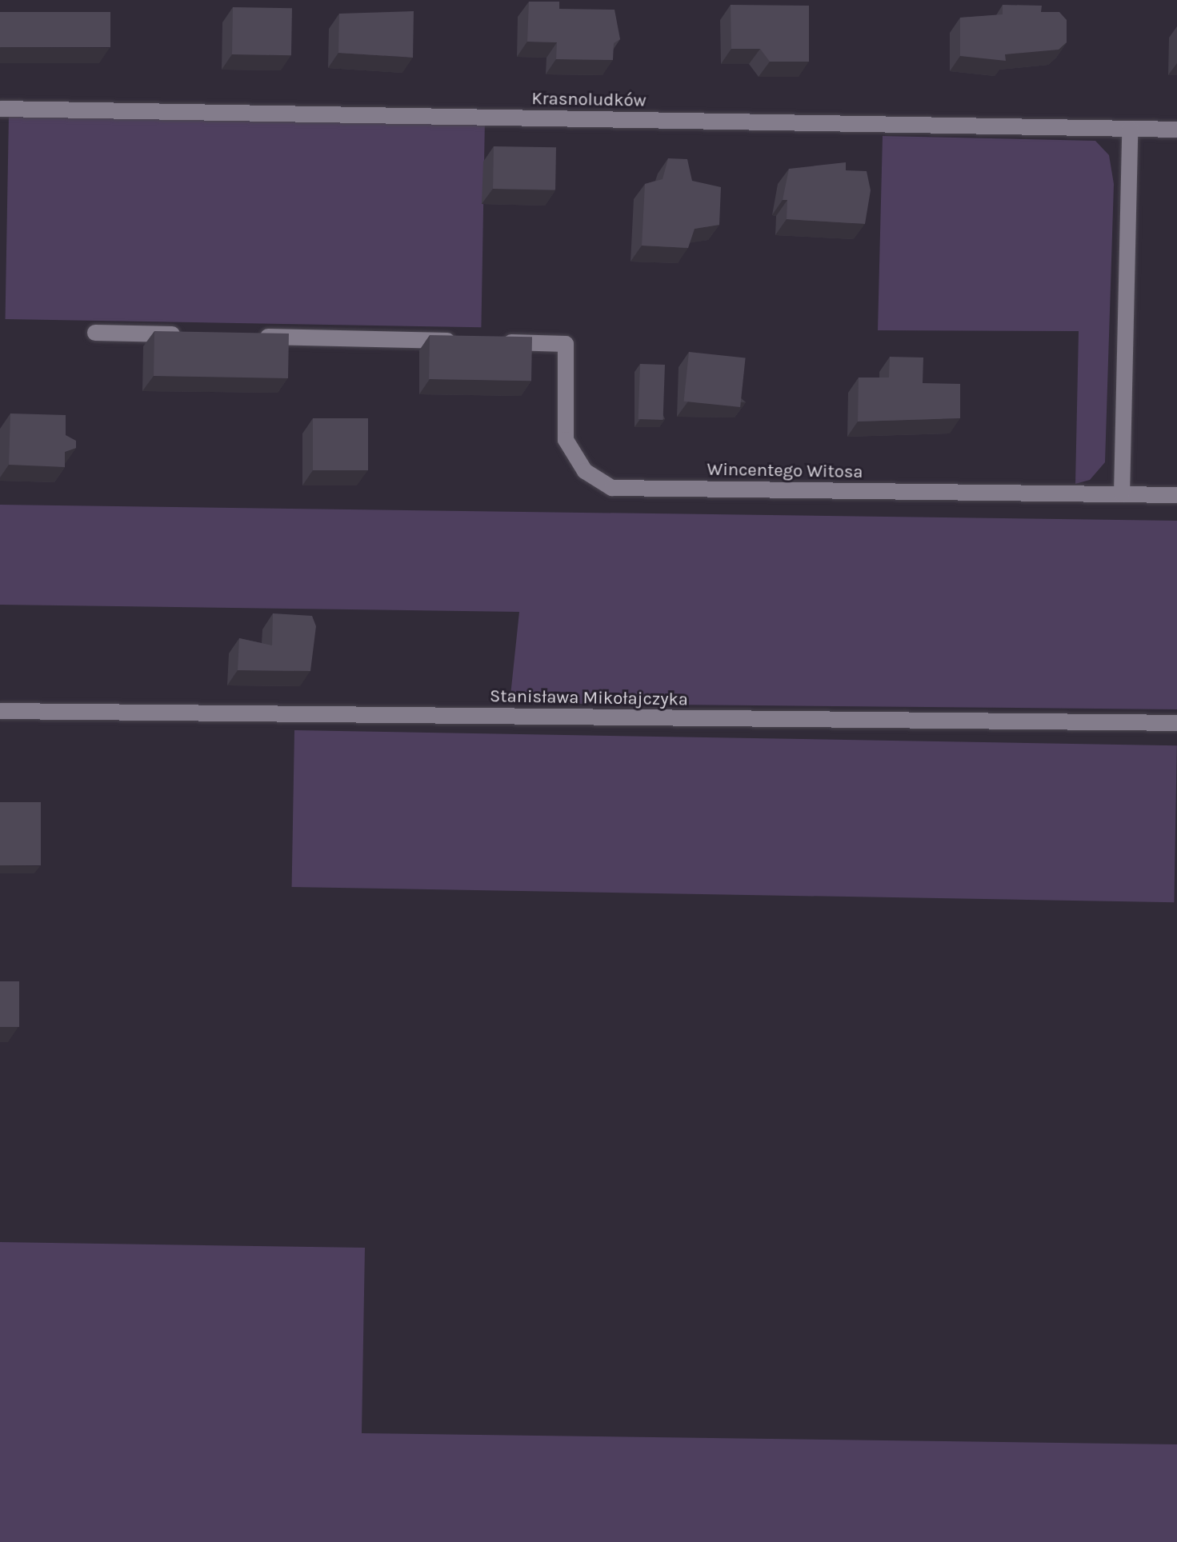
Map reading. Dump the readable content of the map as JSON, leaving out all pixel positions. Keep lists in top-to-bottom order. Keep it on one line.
{"streets":{"street":["Krasnoludków","Wincentego Witosa","Stanisława Mikołajczyka"]}}
